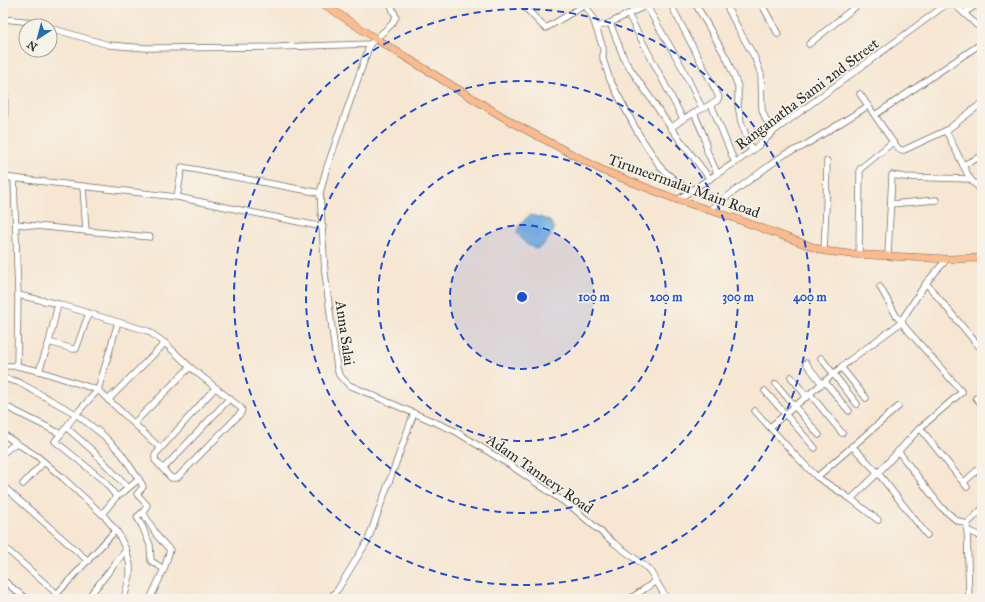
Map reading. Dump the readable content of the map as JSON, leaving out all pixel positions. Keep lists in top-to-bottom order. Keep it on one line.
{"streets":{"main road":["Tiruneermalai Main Road"],"street":["Ranganatha Sami 2nd Street","Anna Salai","Adam Tannery Road"]},"crossings":[["Ranganatha Sami 2nd Street","Tiruneermalai Main Road"],["Anna Salai","Adam Tannery Road"]],"north":"bottom left","rings":["100 m","200 m","300 m","400 m"]}
